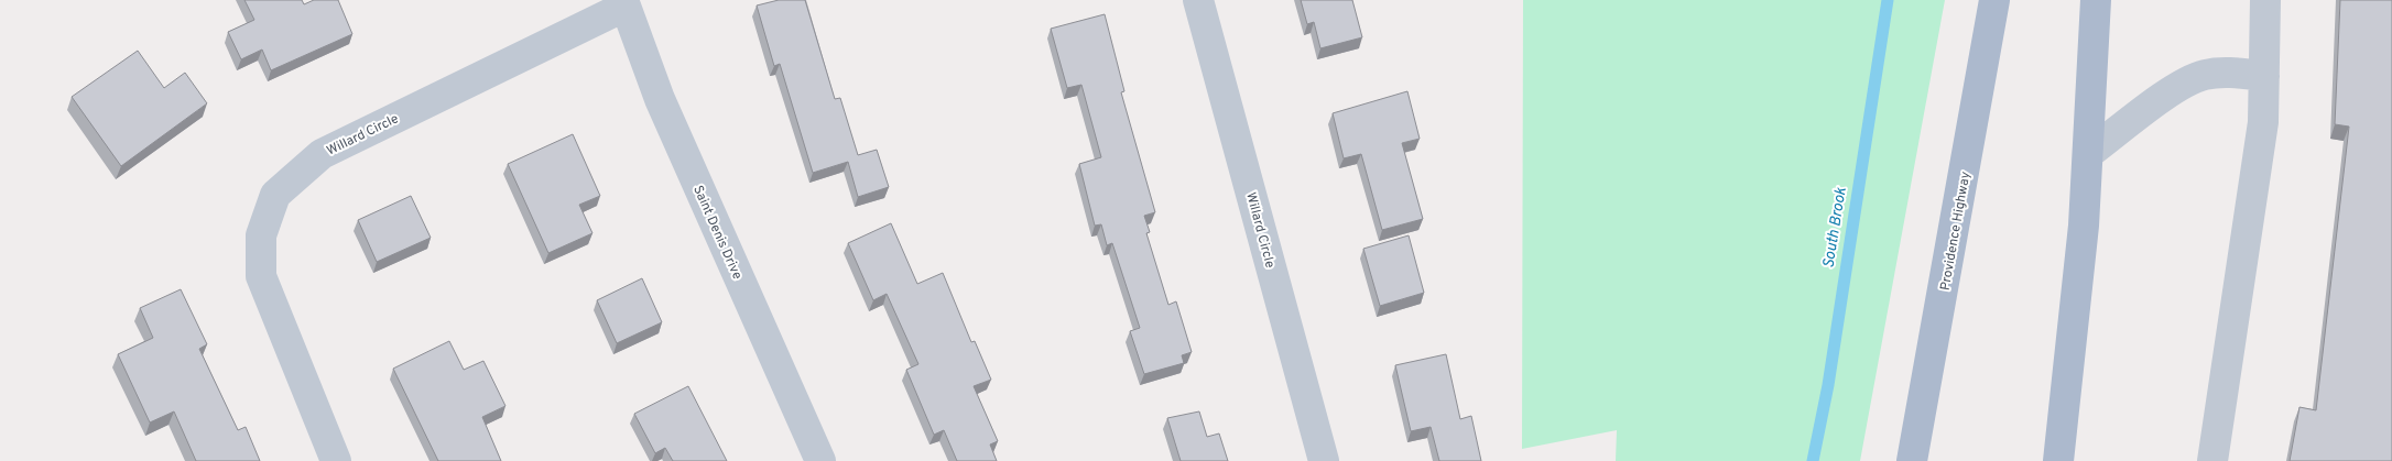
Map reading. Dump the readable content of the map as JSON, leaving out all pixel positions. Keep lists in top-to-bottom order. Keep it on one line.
{"streets":{"main road":["Providence Highway"],"street":["Willard Circle","Saint Denis Drive"]},"crossings":[["Willard Circle","Saint Denis Drive"]],"water":["South Brook"]}
